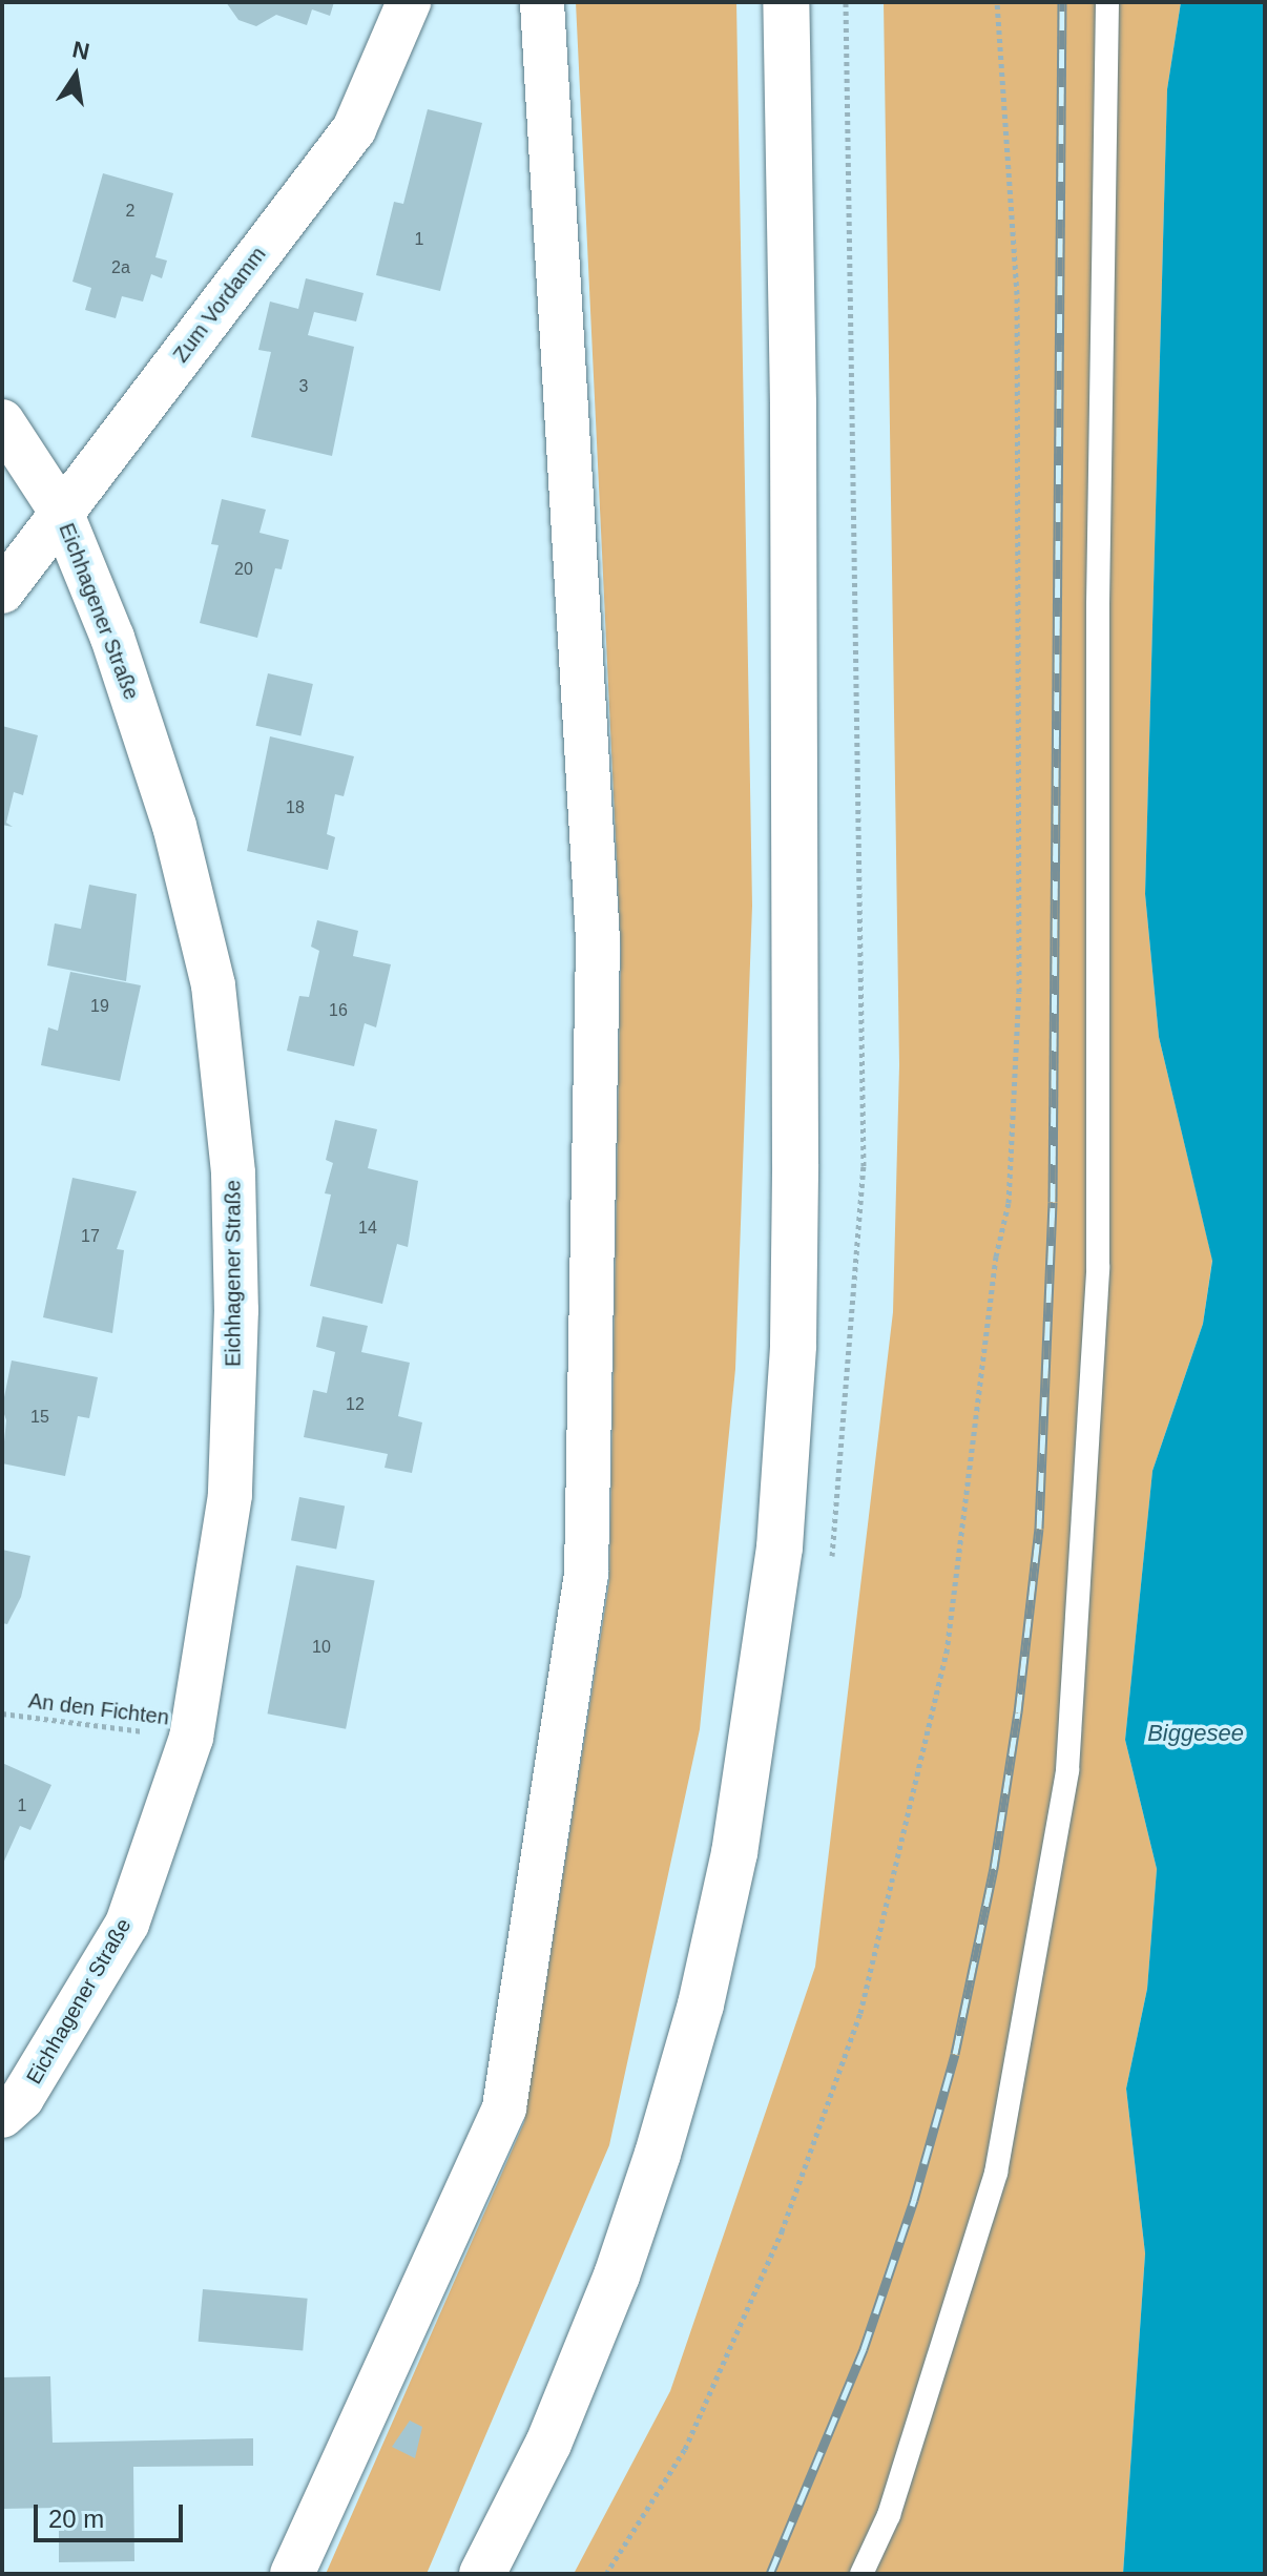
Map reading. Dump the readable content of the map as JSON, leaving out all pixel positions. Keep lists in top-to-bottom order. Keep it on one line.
{"streets":{"street":["Zum Vordamm","Eichhagener Straße"],"path":["An den Fichten"]},"crossings":[["Zum Vordamm","Eichhagener Straße"],["Eichhagener Straße","An den Fichten"]],"water":["Biggesee"],"house_numbers":["2","1","2a","3","20","18","19","16","14","17","12","15","10","1"],"scale_bar":"20 m","north":"top"}
